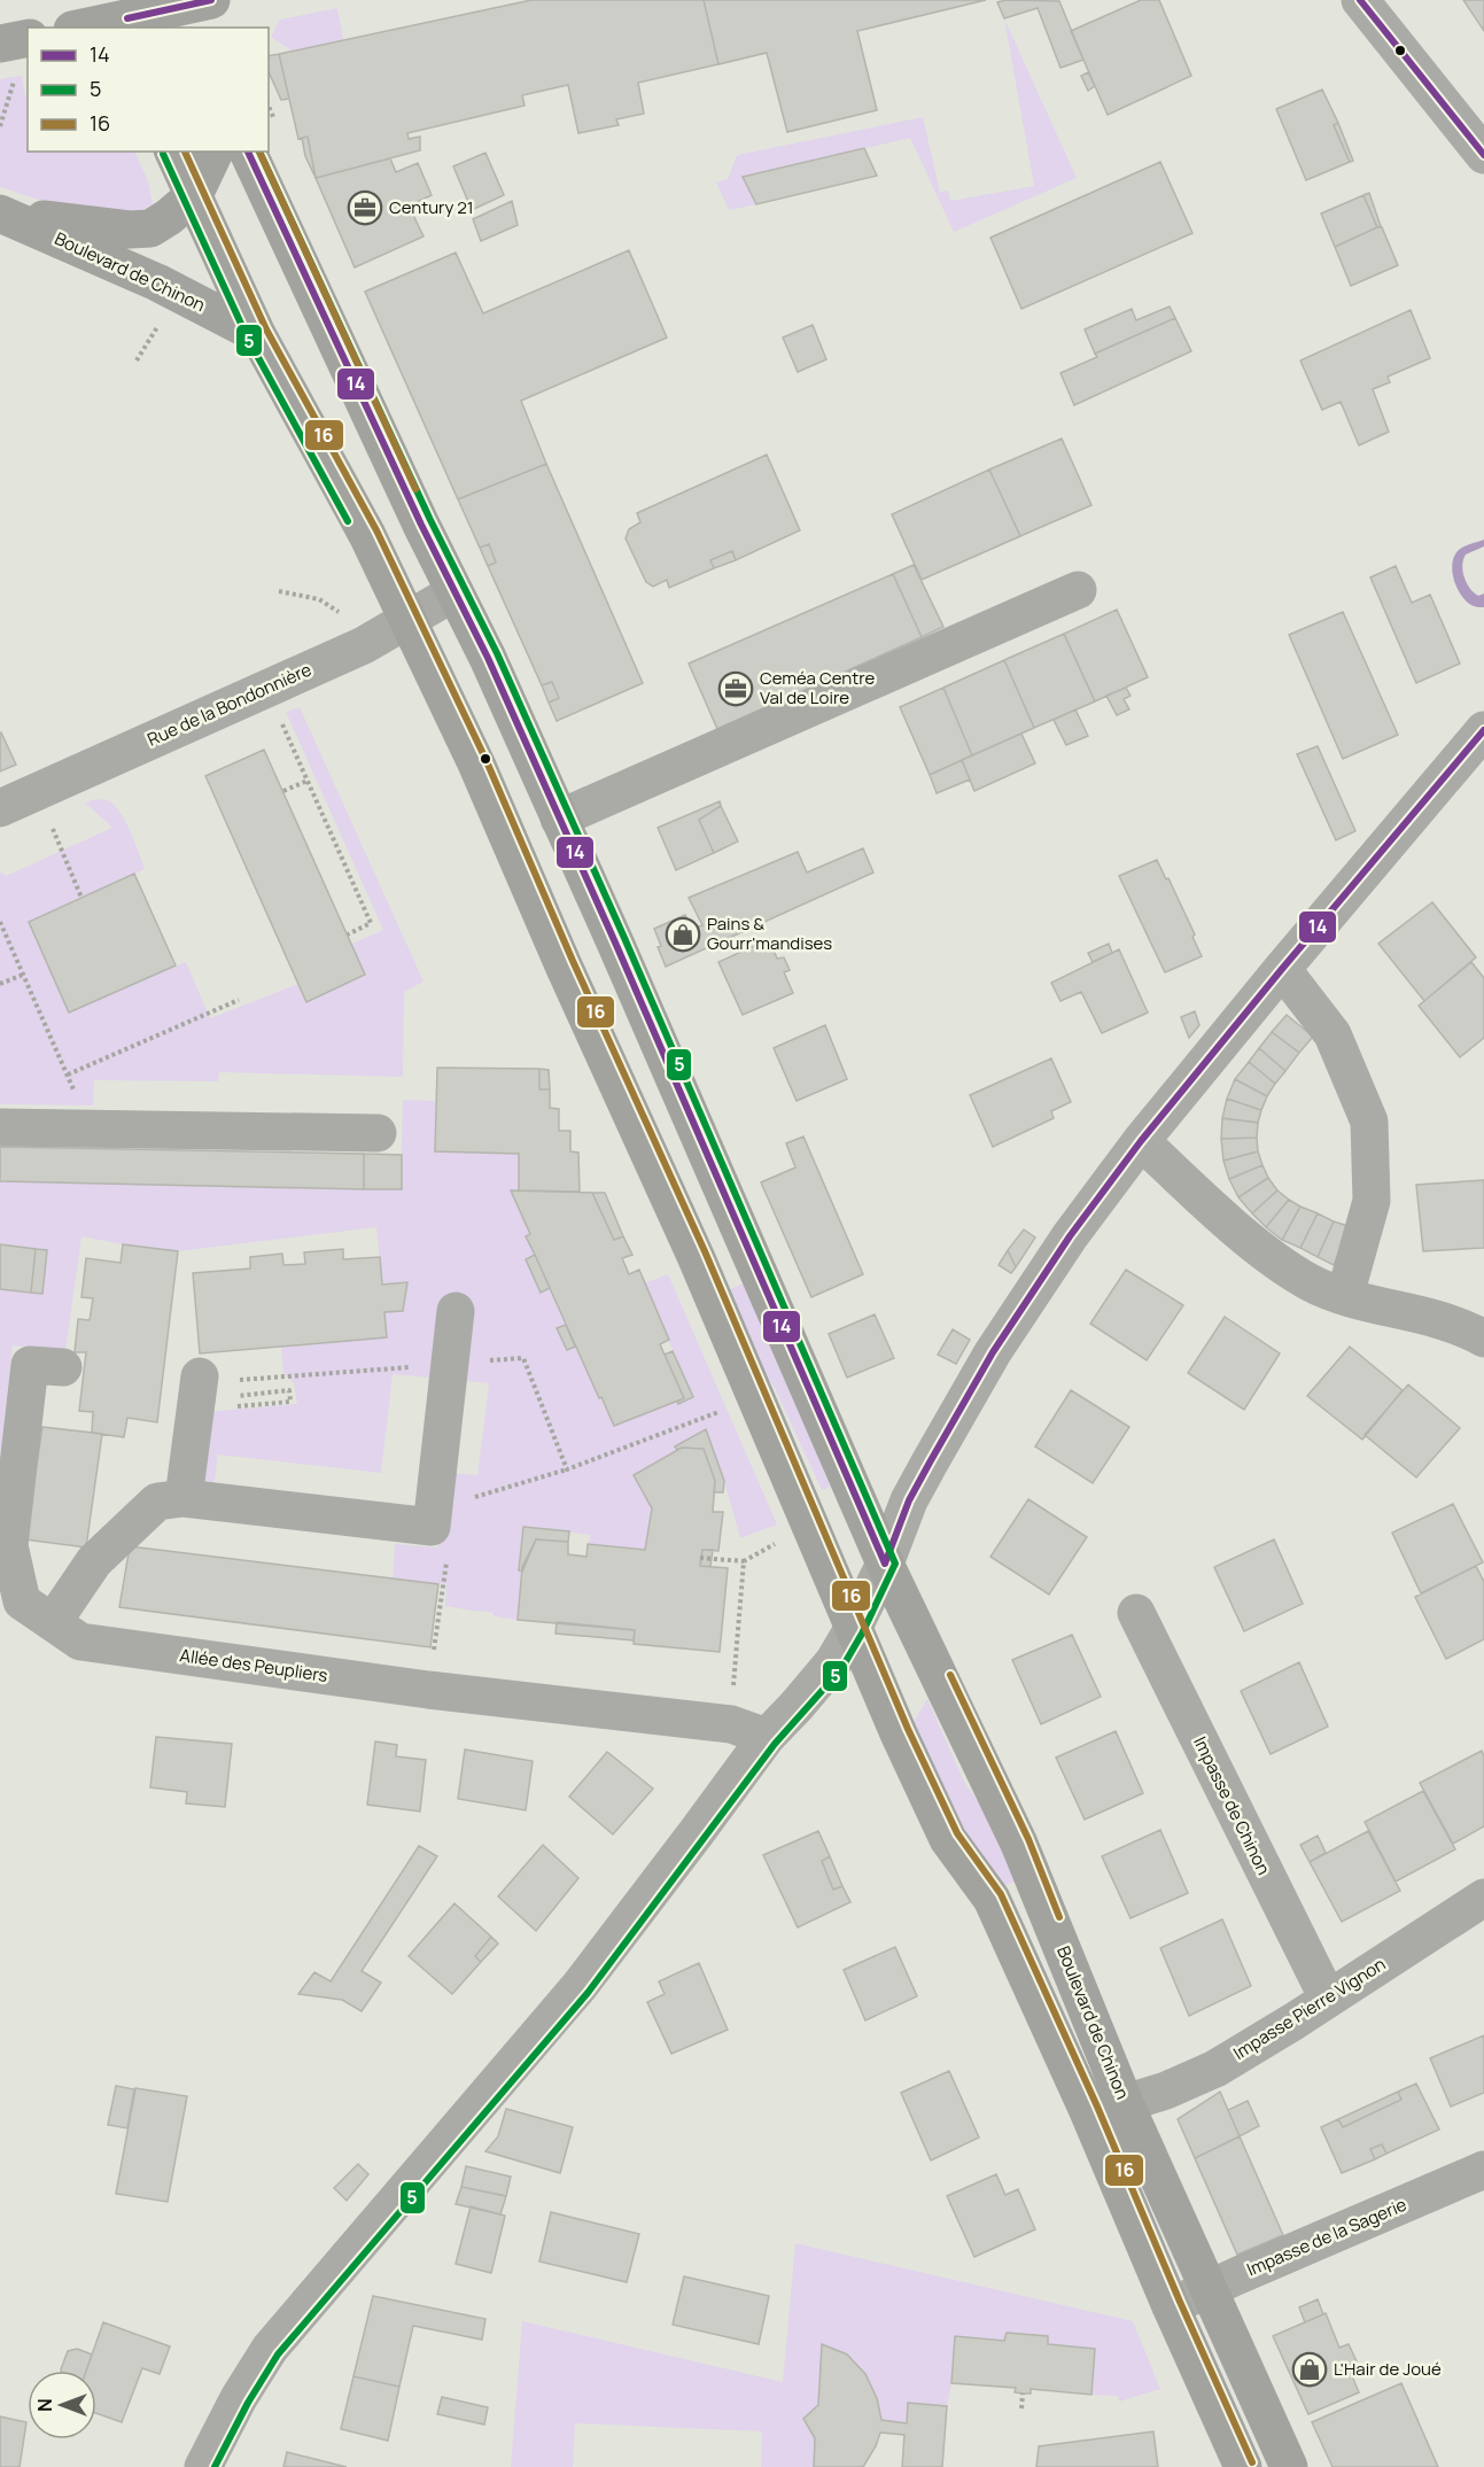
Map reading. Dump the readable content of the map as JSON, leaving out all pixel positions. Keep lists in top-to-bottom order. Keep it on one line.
{"streets":{"main road":["Boulevard de Chinon"],"street":["Rue de la Bondonnière","Allée des Peupliers","Impasse de Chinon","Impasse Pierre Vignon","Impasse de la Sagerie"]},"crossings":[["Boulevard de Chinon","Rue de la Bondonnière"],["Boulevard de Chinon","Impasse Pierre Vignon"],["Boulevard de Chinon","Impasse de la Sagerie"],["Impasse de Chinon","Impasse Pierre Vignon"]],"places":{"office":["Century 21","Ceméa Centre Val de Loire"],"shop":["Pains & Gourr'mandises","L'Hair de Joué"]},"lines":["transit line 14","transit line 5","transit line 16"],"legend":["14","5","16"],"north":"left"}
